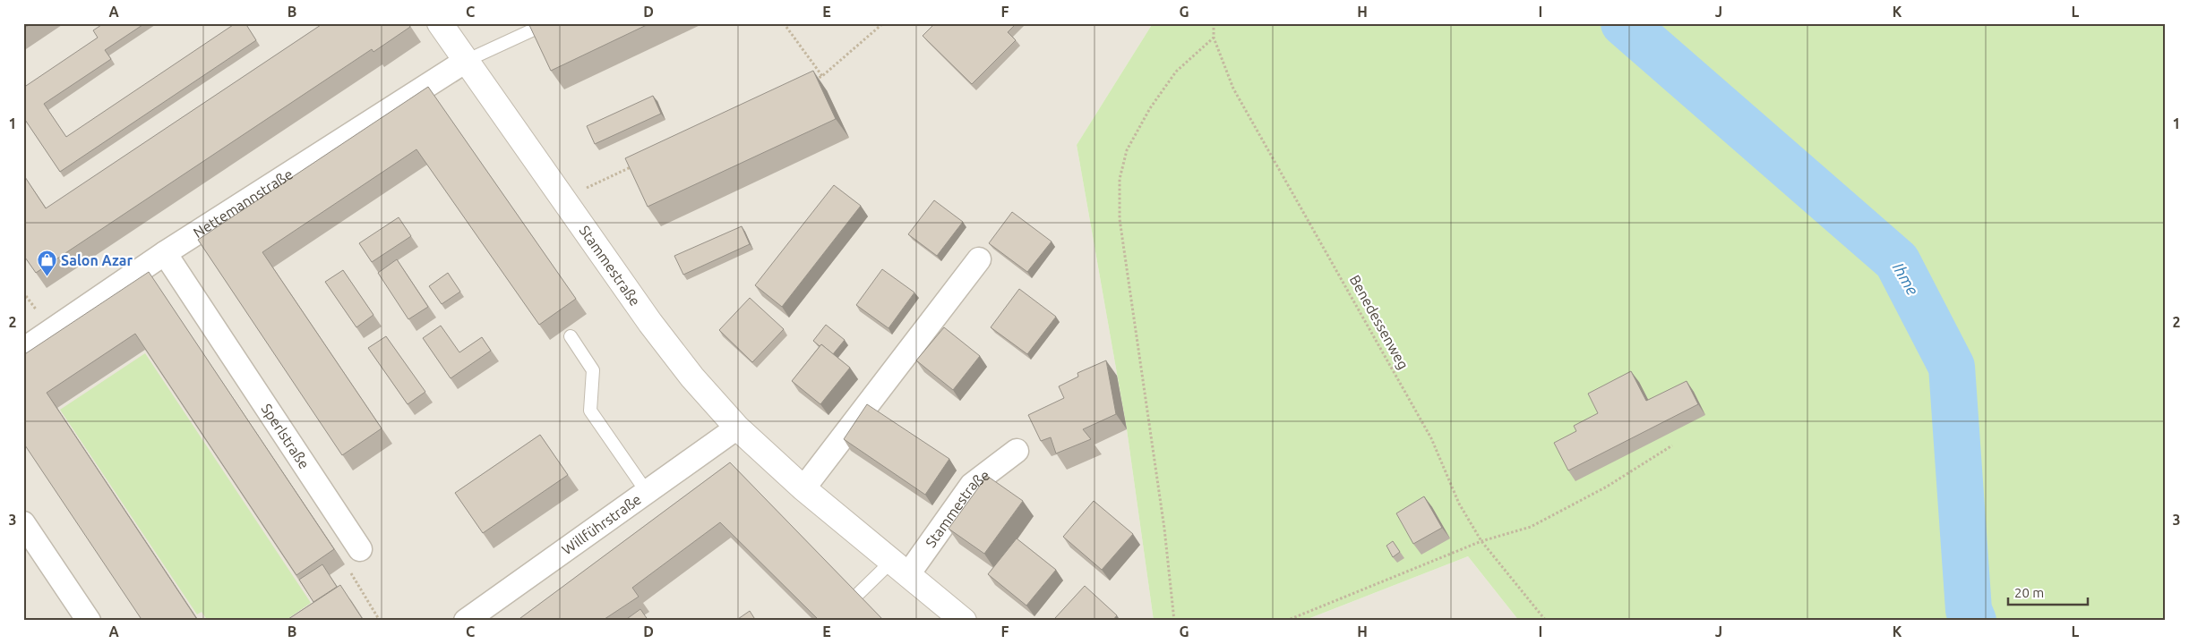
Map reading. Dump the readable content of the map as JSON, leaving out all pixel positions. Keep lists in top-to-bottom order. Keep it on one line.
{"streets":{"street":["Nettemannstraße","Stammestraße","Sperlstraße","Willführstraße"],"path":["Benedessenweg"]},"crossings":[["Nettemannstraße","Stammestraße"],["Nettemannstraße","Sperlstraße"],["Stammestraße","Willführstraße"]],"water":["Ihme"],"places":{"shop":["Salon Azar"]},"scale_bar":"20 m","grid":{"columns":["A","B","C","D","E","F","G","H","I","J","K","L"],"rows":["1","2","3"]}}
